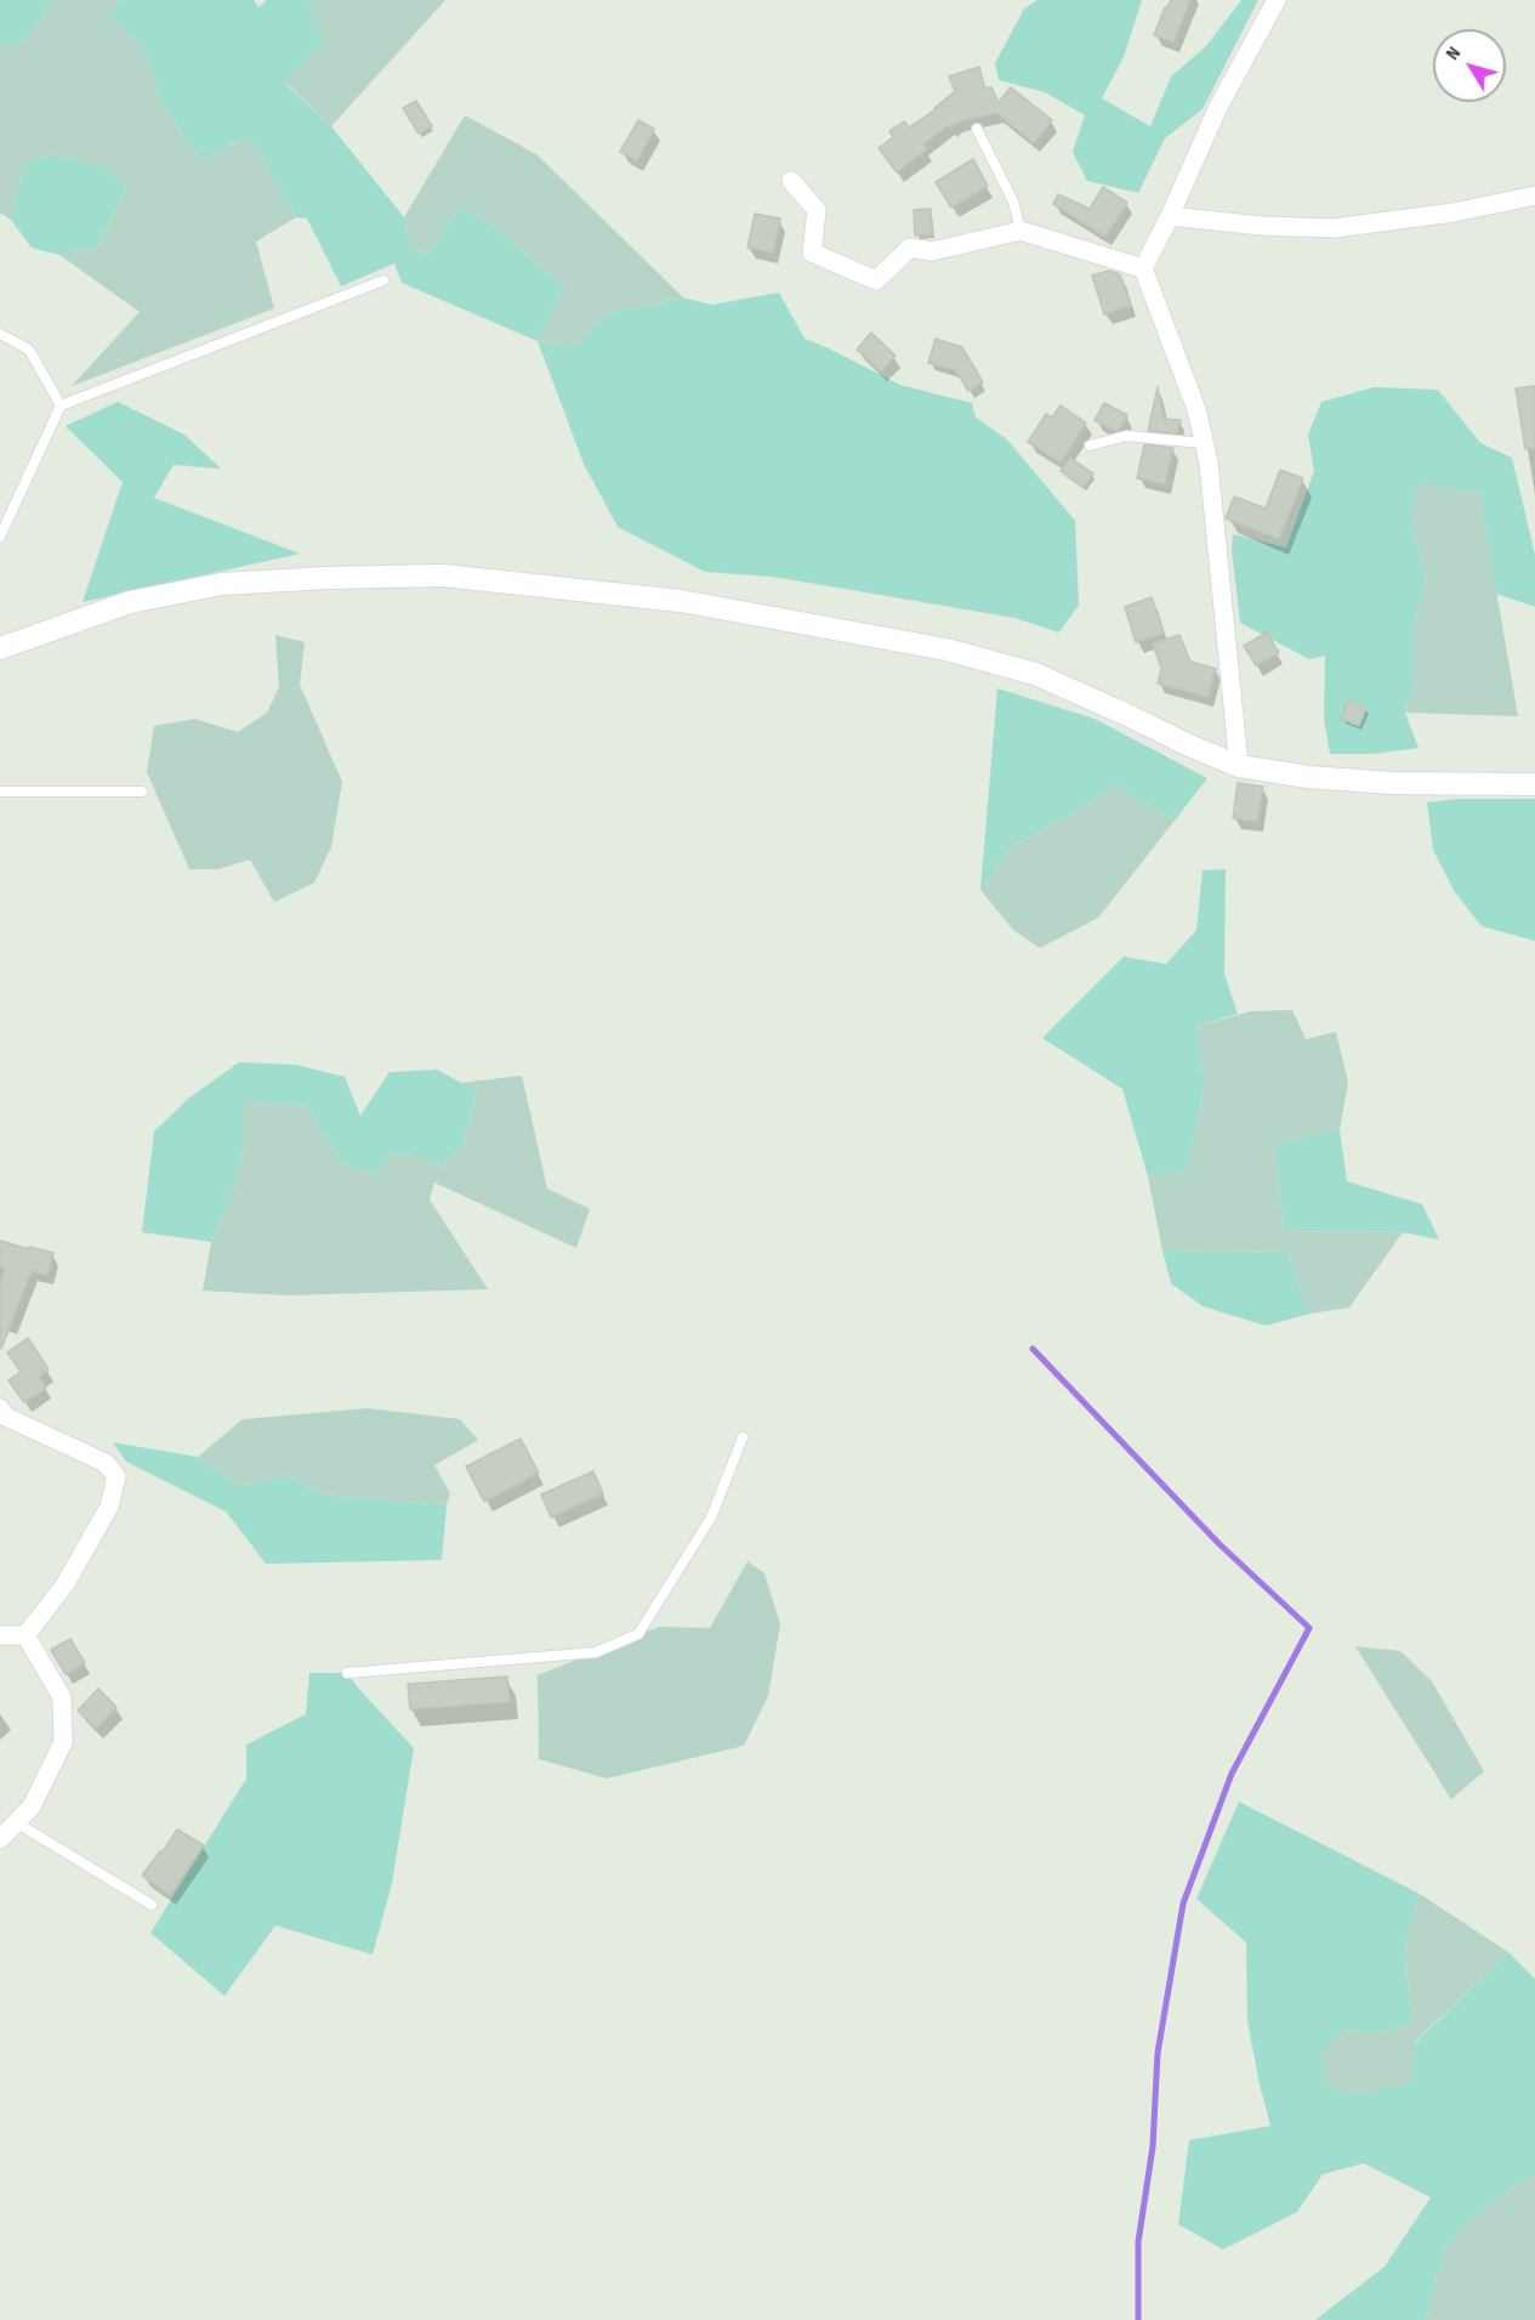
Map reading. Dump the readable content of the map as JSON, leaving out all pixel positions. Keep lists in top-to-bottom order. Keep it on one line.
{"north":"top left"}
